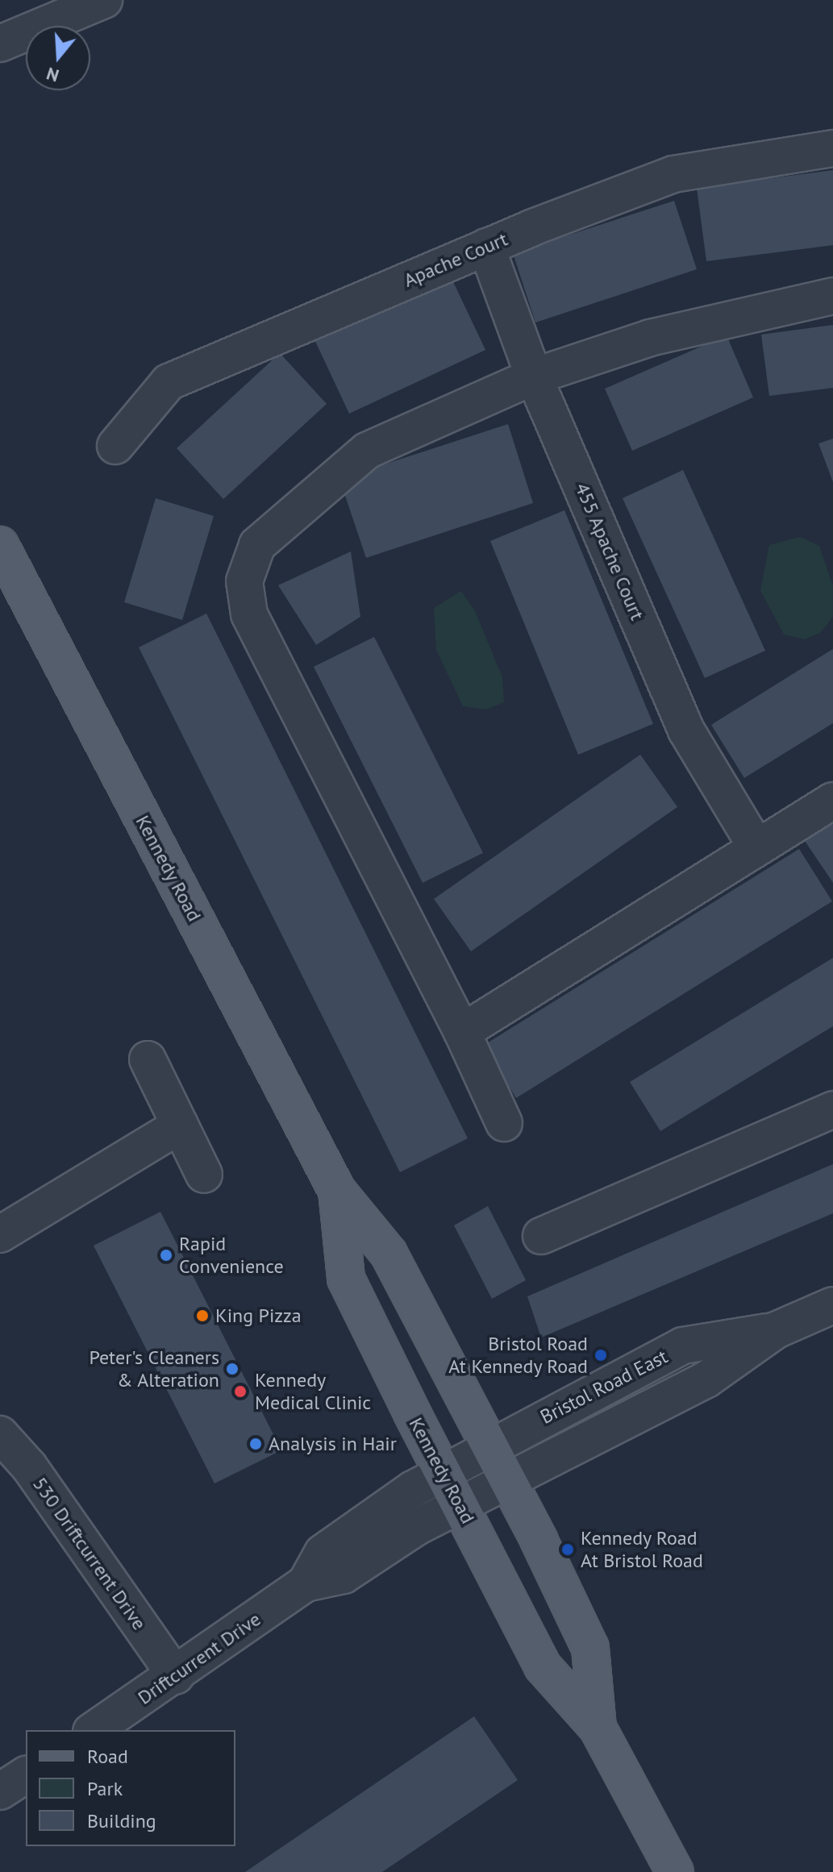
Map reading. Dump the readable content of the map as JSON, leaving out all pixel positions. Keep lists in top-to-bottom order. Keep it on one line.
{"streets":{"main road":["Kennedy Road"],"street":["Apache Court","455 Apache Court","Bristol Road East","530 Driftcurrent Drive","Driftcurrent Drive"]},"crossings":[["Apache Court","455 Apache Court"],["Kennedy Road","Bristol Road East"],["Kennedy Road","Driftcurrent Drive"],["Bristol Road East","Driftcurrent Drive"],["530 Driftcurrent Drive","Driftcurrent Drive"]],"places":["Rapid Convenience","King Pizza","Bristol Road At Kennedy Road","Peter's Cleaners & Alteration","Kennedy Medical Clinic","Analysis in Hair","Kennedy Road At Bristol Road"],"legend":["Road","Park","Building"],"north":"bottom"}
